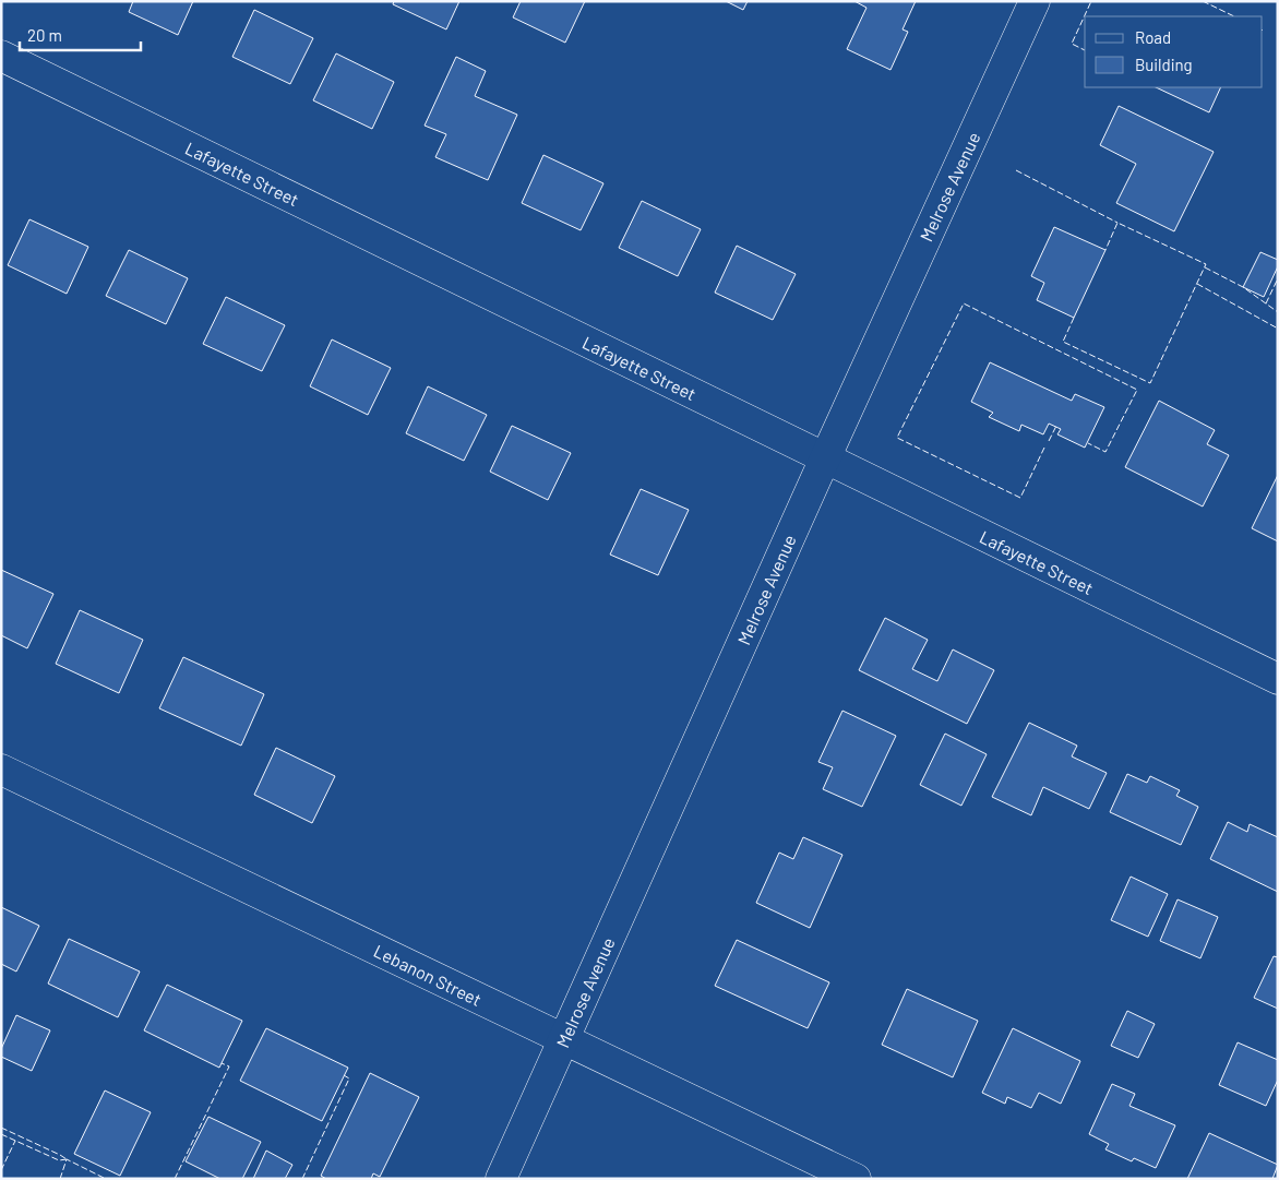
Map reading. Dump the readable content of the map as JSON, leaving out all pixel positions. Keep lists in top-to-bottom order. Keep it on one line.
{"streets":{"street":["Lafayette Street","Melrose Avenue","Lebanon Street"]},"crossings":[["Lafayette Street","Melrose Avenue"],["Melrose Avenue","Lebanon Street"]],"legend":["Road","Building"],"scale_bar":"20 m"}
